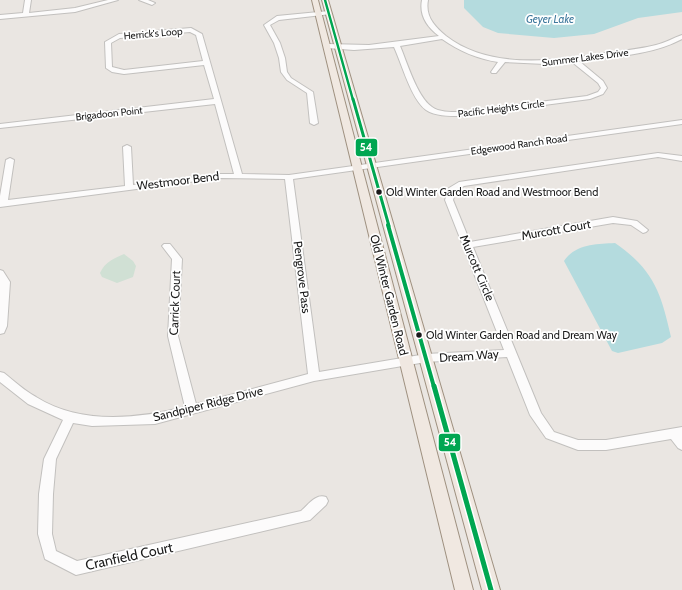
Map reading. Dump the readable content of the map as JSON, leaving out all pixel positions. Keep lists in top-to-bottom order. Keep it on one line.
{"streets":{"main road":["Old Winter Garden Road"],"street":["Herrick's Loop","Summer Lakes Drive","Pacific Heights Circle","Brigadoon Point","Edgewood Ranch Road","Westmoor Bend","Murcott Court","Murcott Circle","Pengrove Pass","Carrick Court","Dream Way","Sandpiper Ridge Drive","Cranfield Court"]},"crossings":[["Herrick's Loop","Brigadoon Point"],["Herrick's Loop","Westmoor Bend"],["Summer Lakes Drive","Pacific Heights Circle"],["Edgewood Ranch Road","Westmoor Bend"],["Edgewood Ranch Road","Old Winter Garden Road"],["Westmoor Bend","Pengrove Pass"],["Westmoor Bend","Old Winter Garden Road"],["Murcott Court","Murcott Circle"],["Murcott Circle","Dream Way"],["Pengrove Pass","Sandpiper Ridge Drive"],["Old Winter Garden Road","Dream Way"],["Old Winter Garden Road","Sandpiper Ridge Drive"],["Carrick Court","Sandpiper Ridge Drive"],["Dream Way","Sandpiper Ridge Drive"],["Sandpiper Ridge Drive","Cranfield Court"]],"water":["Geyer Lake"],"places":["Old Winter Garden Road and Westmoor Bend","Old Winter Garden Road and Dream Way"],"lines":["transit line 54"]}
